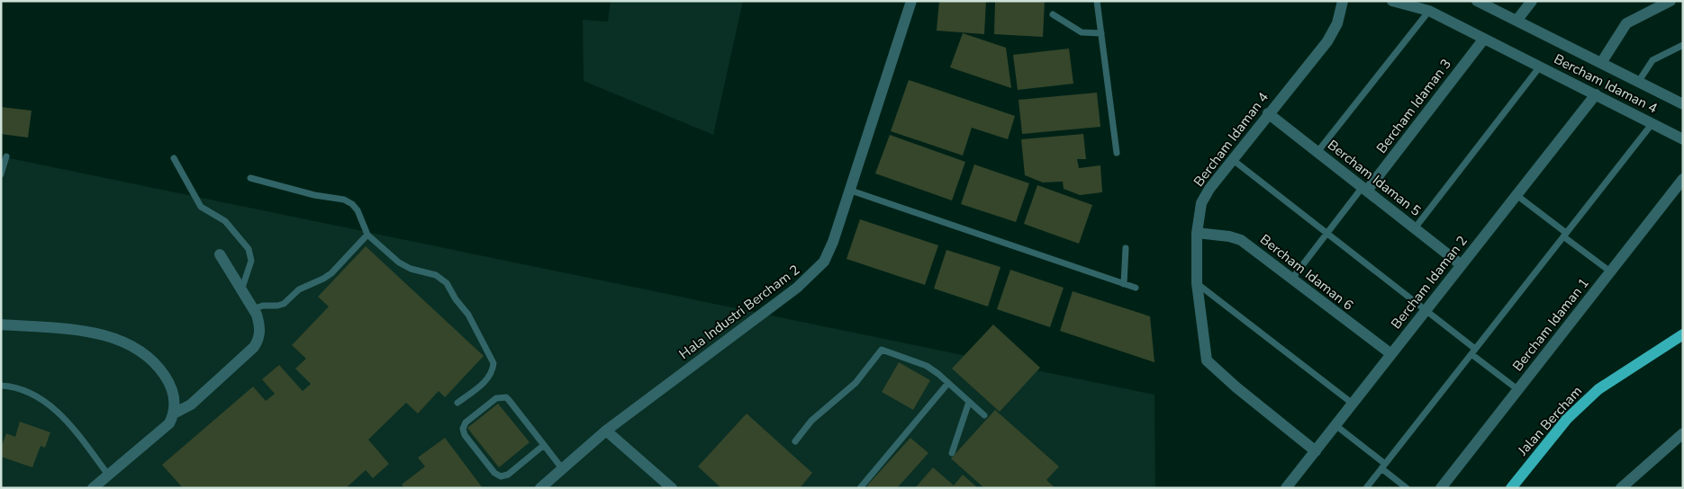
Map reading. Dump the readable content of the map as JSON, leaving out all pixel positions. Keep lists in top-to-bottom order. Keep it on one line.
{"streets":{"main road":["Jalan Bercham"],"street":["Bercham Idaman 4","Bercham Idaman 3","Bercham Idaman 5","Bercham Idaman 6","Bercham Idaman 2","Hala Industri Bercham 2","Bercham Idaman 1"]},"crossings":[["Bercham Idaman 4","Bercham Idaman 3"],["Bercham Idaman 4","Bercham Idaman 5"],["Bercham Idaman 4","Bercham Idaman 6"],["Bercham Idaman 4","Bercham Idaman 2"],["Bercham Idaman 3","Bercham Idaman 5"],["Bercham Idaman 5","Bercham Idaman 2"],["Bercham Idaman 6","Bercham Idaman 2"]]}
